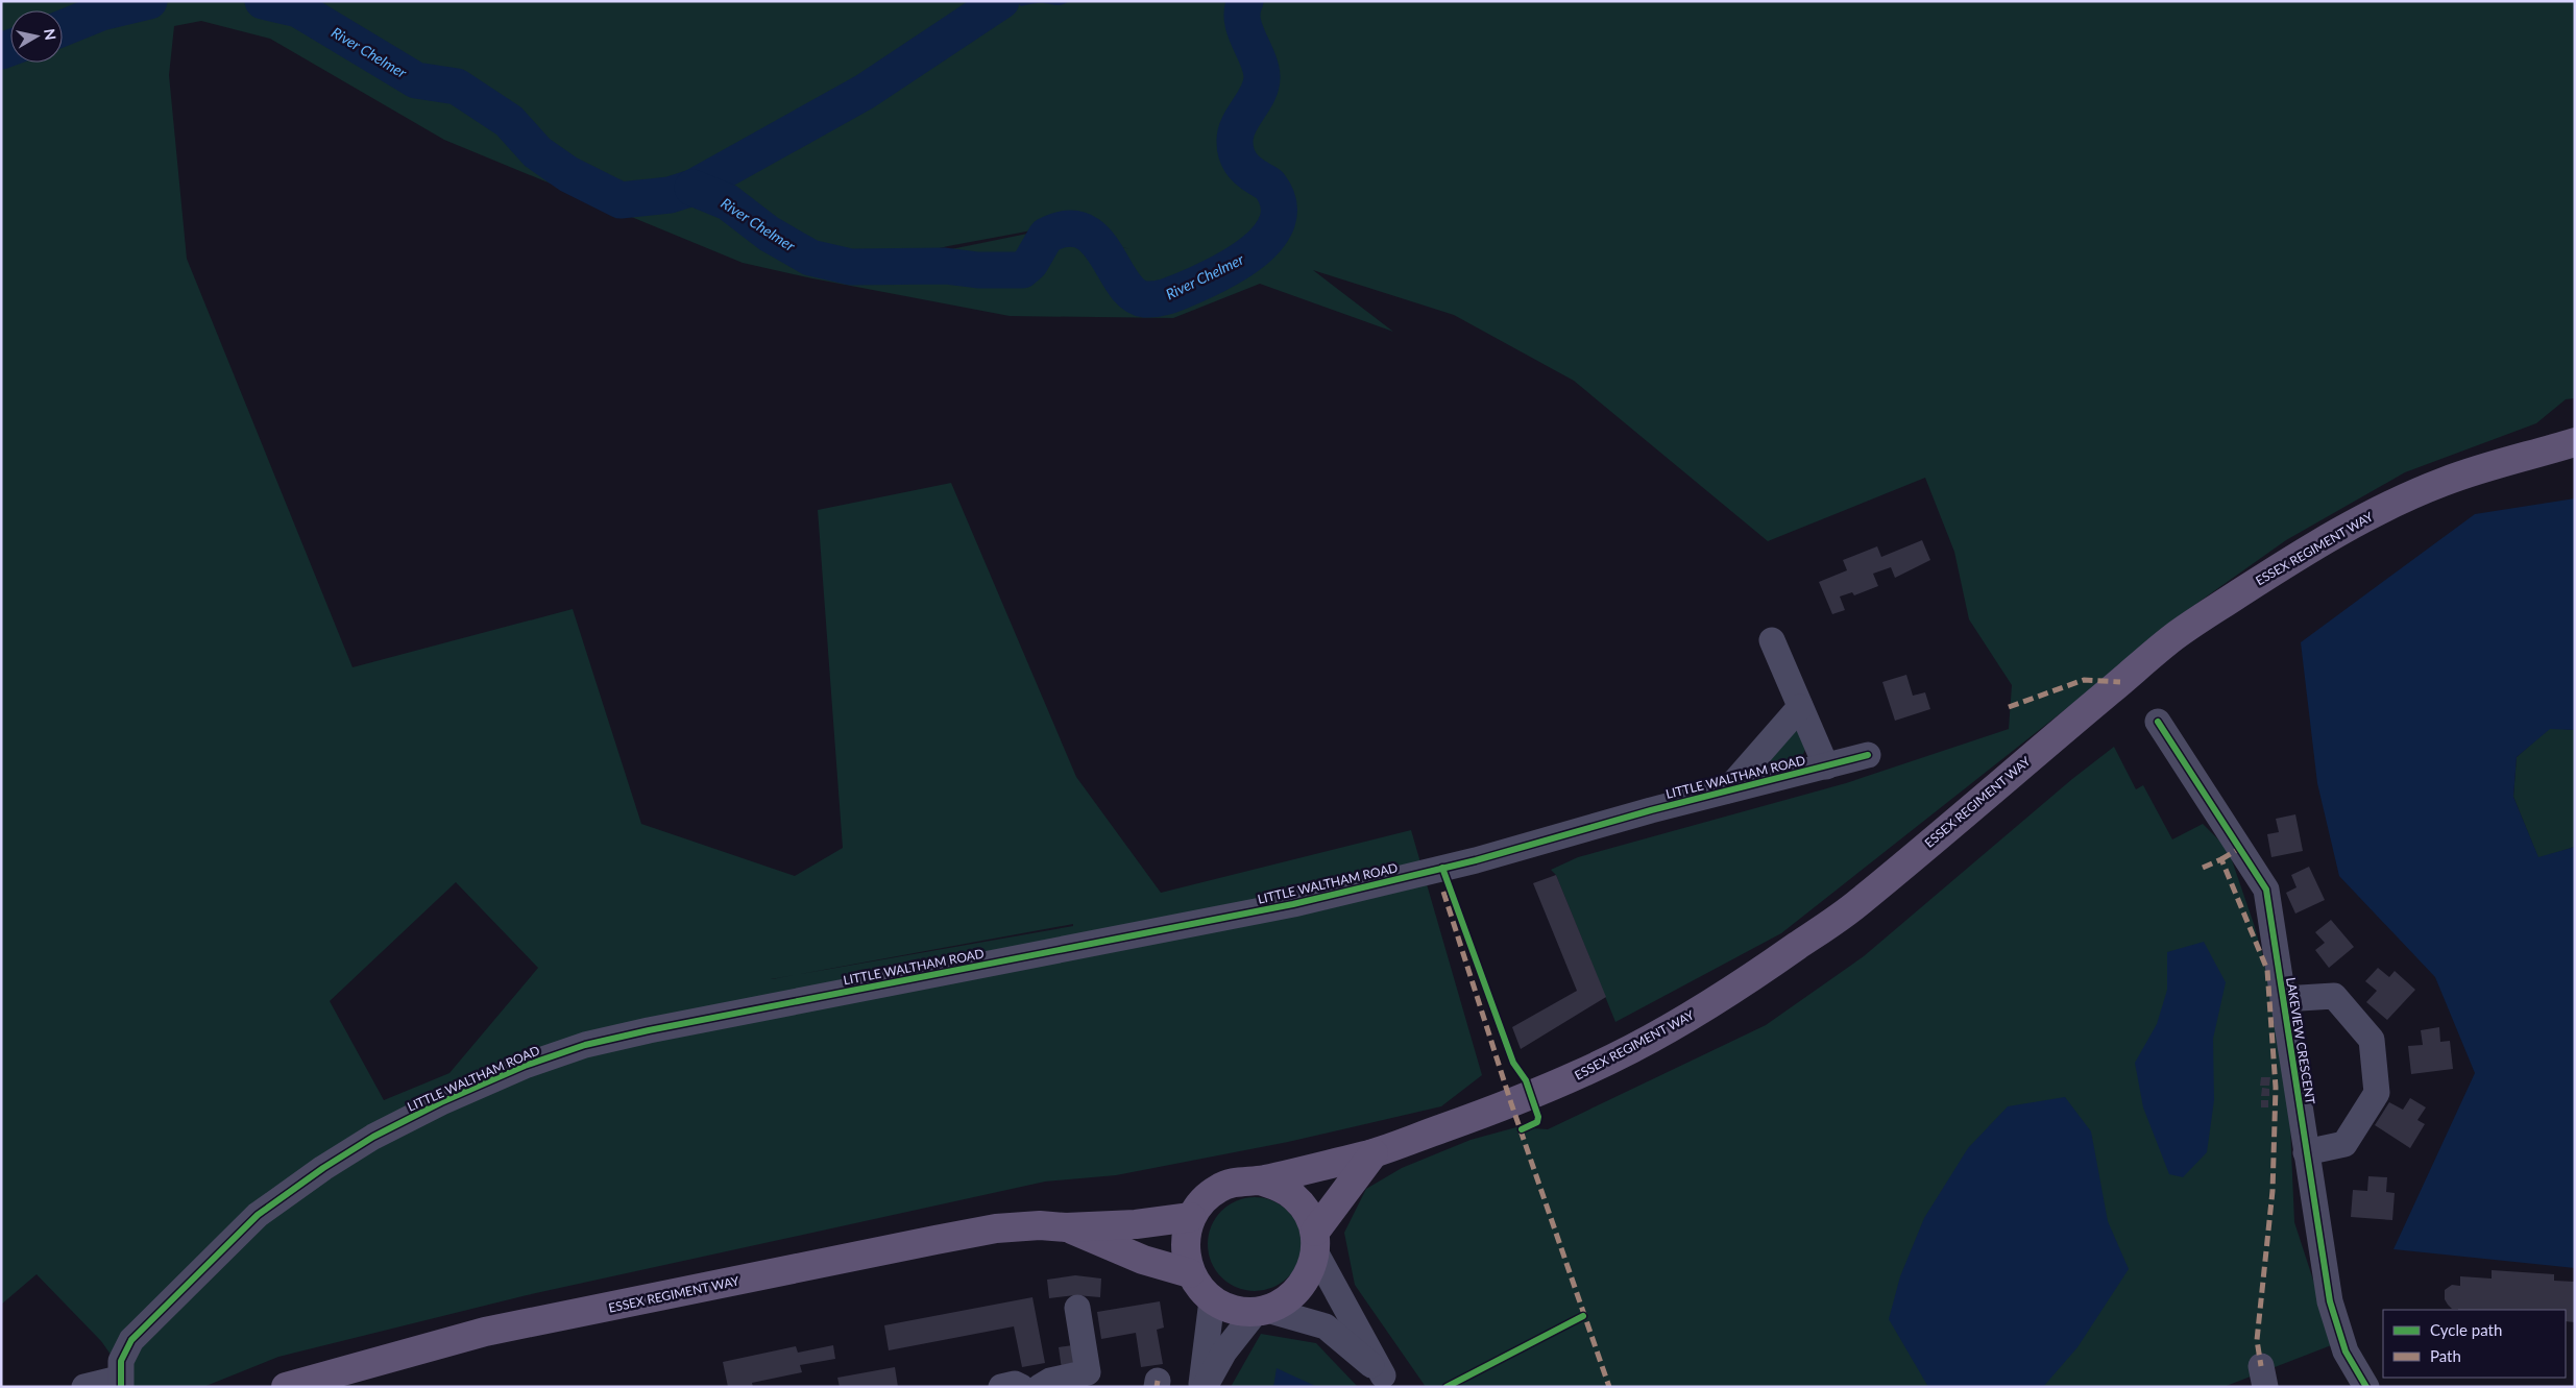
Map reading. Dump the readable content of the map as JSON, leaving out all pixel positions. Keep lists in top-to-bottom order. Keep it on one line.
{"streets":{"main road":["ESSEX REGIMENT WAY"],"street":["LITTLE WALTHAM ROAD","LAKEVIEW CRESCENT"]},"water":["River Chelmer"],"legend":["Cycle path","Path"],"north":"right"}
